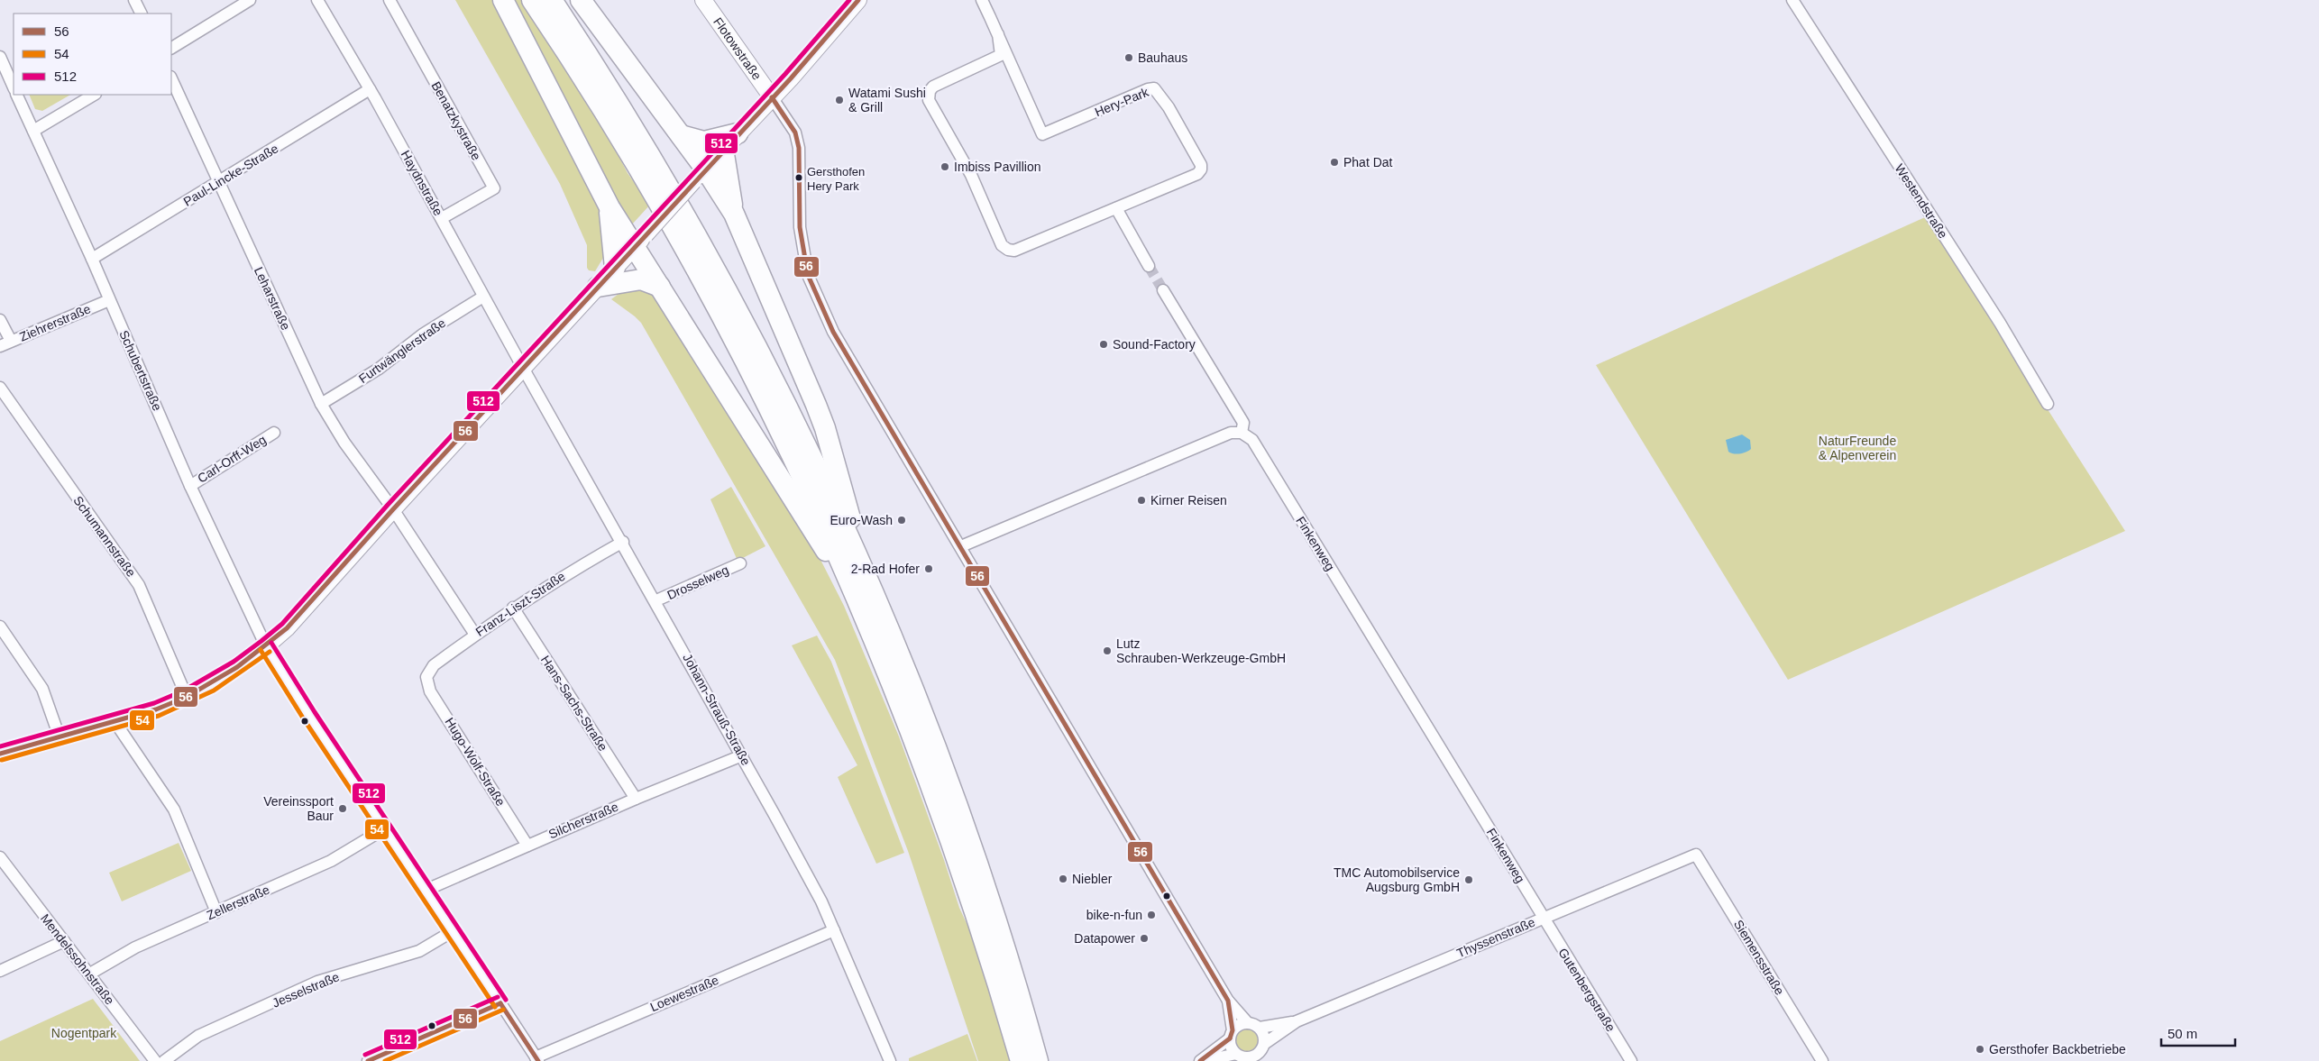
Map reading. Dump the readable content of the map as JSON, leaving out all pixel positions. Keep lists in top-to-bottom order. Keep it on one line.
{"streets":{"main road":["Flotowstraße"],"street":["Hery-Park","Benatzkystraße","Paul-Lincke-Straße","Haydnstraße","Westendstraße","Leharstraße","Ziehrerstraße","Furtwänglerstraße","Schubertstraße","Carl-Orff-Weg","Schumannstraße","Finkenweg","Drosselweg","Franz-Liszt-Straße","Hans-Sachs-Straße","Johann-Strauß-Straße","Hugo-Wolf-Straße","Silcherstraße","Zellerstraße","Thyssenstraße","Siemensstraße","Mendelssohnstraße","Jesselstraße","Gutenbergstraße","Loewestraße"]},"crossings":[["Benatzkystraße","Haydnstraße"],["Paul-Lincke-Straße","Haydnstraße"],["Paul-Lincke-Straße","Leharstraße"],["Paul-Lincke-Straße","Schubertstraße"],["Haydnstraße","Furtwänglerstraße"],["Haydnstraße","Johann-Strauß-Straße"],["Leharstraße","Furtwänglerstraße"],["Leharstraße","Franz-Liszt-Straße"],["Ziehrerstraße","Schubertstraße"],["Schubertstraße","Carl-Orff-Weg"],["Schubertstraße","Silcherstraße"],["Schubertstraße","Zellerstraße"],["Schubertstraße","Jesselstraße"],["Schubertstraße","Loewestraße"],["Finkenweg","Thyssenstraße"],["Finkenweg","Gutenbergstraße"],["Drosselweg","Johann-Strauß-Straße"],["Franz-Liszt-Straße","Hans-Sachs-Straße"],["Franz-Liszt-Straße","Johann-Strauß-Straße"],["Franz-Liszt-Straße","Hugo-Wolf-Straße"],["Hans-Sachs-Straße","Silcherstraße"],["Johann-Strauß-Straße","Silcherstraße"],["Johann-Strauß-Straße","Loewestraße"],["Hugo-Wolf-Straße","Silcherstraße"],["Zellerstraße","Mendelssohnstraße"],["Thyssenstraße","Siemensstraße"],["Thyssenstraße","Gutenbergstraße"]],"parks":["NaturFreunde & Alpenverein","Nogentpark"],"places":["Bauhaus","Watami Sushi & Grill","Phat Dat","Imbiss Pavillion","Gersthofen Hery Park","Sound-Factory","Kirner Reisen","Euro-Wash","2-Rad Hofer","Lutz Schrauben-Werkzeuge-GmbH","Vereinssport Baur","Niebler","TMC Automobilservice Augsburg GmbH","bike-n-fun","Datapower","Gersthofer Backbetriebe"],"lines":["transit line 56","transit line 512","transit line 54"],"legend":["56","54","512"],"scale_bar":"50 m"}
